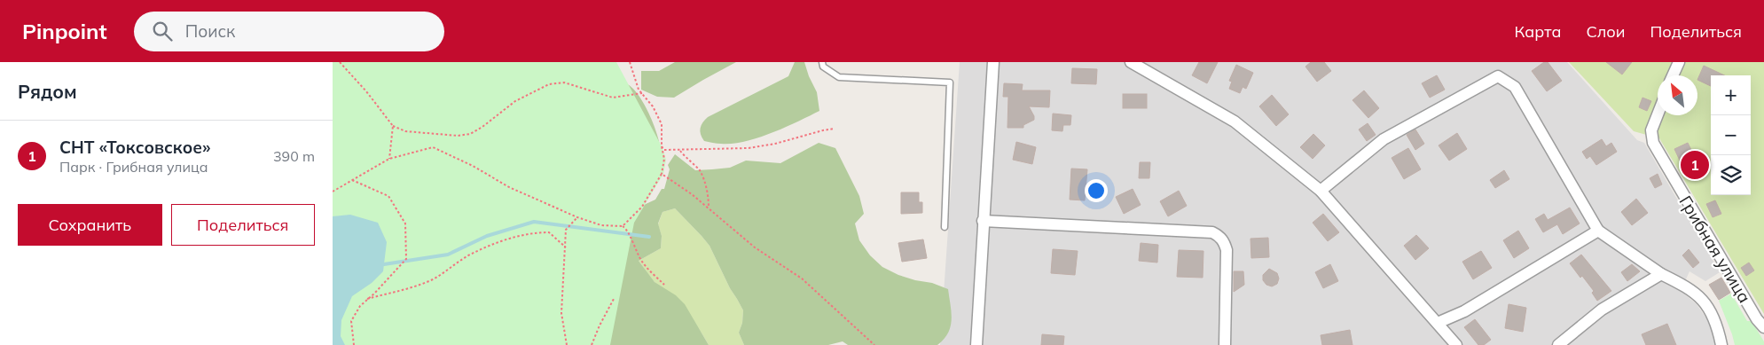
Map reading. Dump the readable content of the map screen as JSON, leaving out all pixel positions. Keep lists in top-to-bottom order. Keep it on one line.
{"streets":{"street":["Грибная улица"]},"north":"top left","page":{"header":"Pinpoint","search":"Поиск","nav":["Карта","Слои","Поделиться"],"heading":"Рядом","map_buttons":["+","−"],"list":[{"mark":"1","name":"СНТ «Токсовское»","note":"Парк · Грибная улица","value":"390 m"}],"pins":"1","buttons":["Сохранить","Поделиться"]}}
